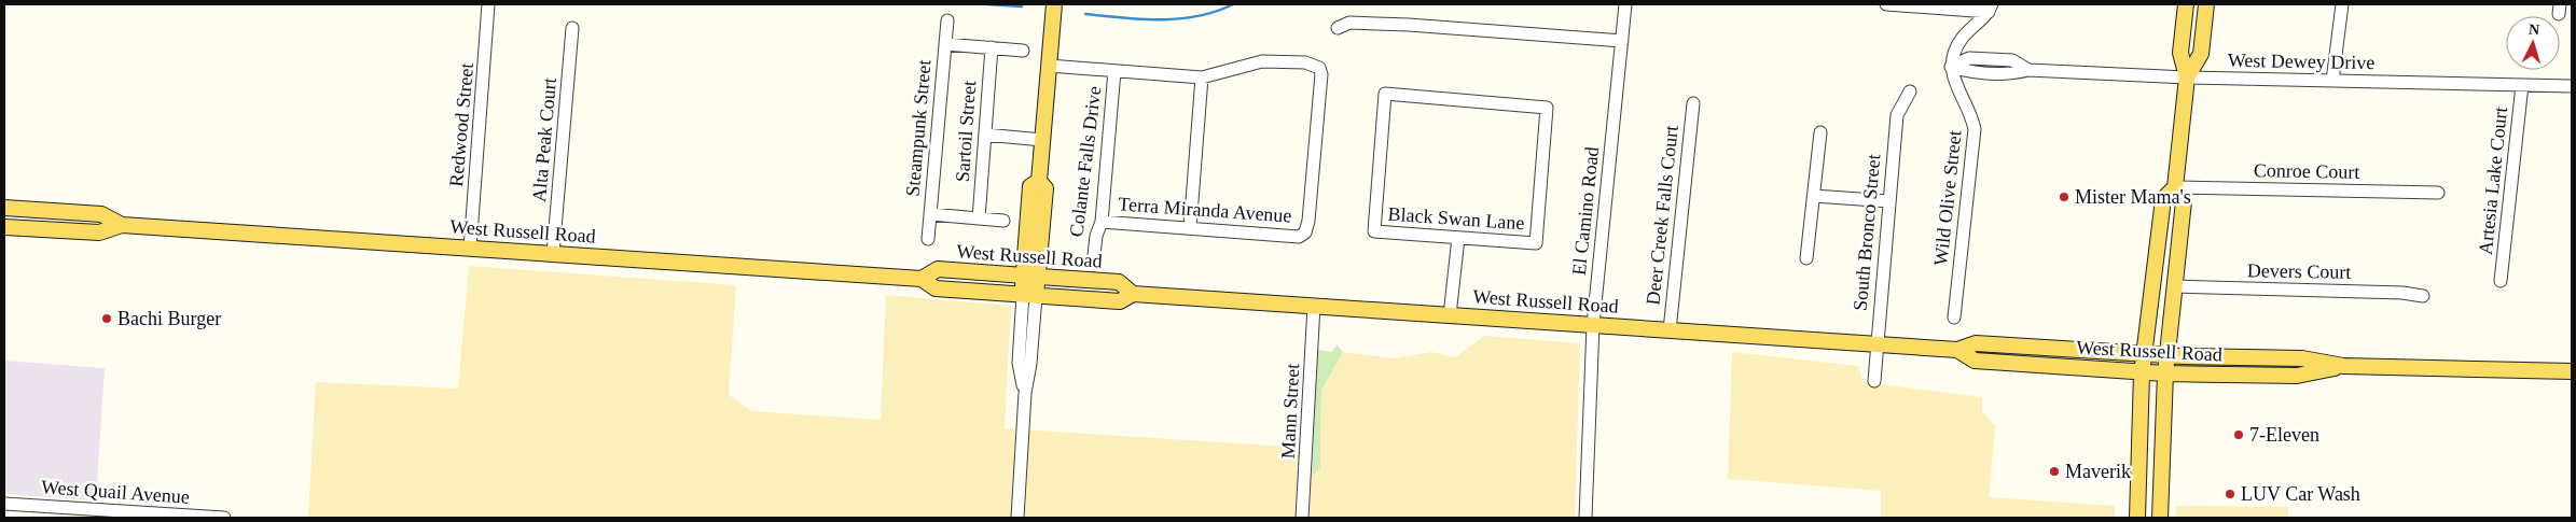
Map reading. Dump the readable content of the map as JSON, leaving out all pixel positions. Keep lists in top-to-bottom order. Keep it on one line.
{"streets":{"main road":["West Russell Road"],"street":["West Dewey Drive","Redwood Street","Steampunk Street","Sartoil Street","Alta Peak Court","Colante Falls Drive","Conroe Court","Artesia Lake Court","Wild Olive Street","Terra Miranda Avenue","El Camino Road","Deer Creek Falls Court","Black Swan Lane","South Bronco Street","Devers Court","Mann Street","West Quail Avenue"]},"crossings":[["West Dewey Drive","Artesia Lake Court"],["West Dewey Drive","Wild Olive Street"],["Redwood Street","West Russell Road"],["Alta Peak Court","West Russell Road"],["Colante Falls Drive","Terra Miranda Avenue"],["El Camino Road","West Russell Road"],["Deer Creek Falls Court","West Russell Road"],["West Russell Road","South Bronco Street"],["West Russell Road","Mann Street"]],"places":["Mister Mama's","Bachi Burger","7-Eleven","Maverik","LUV Car Wash"],"north":"top"}
